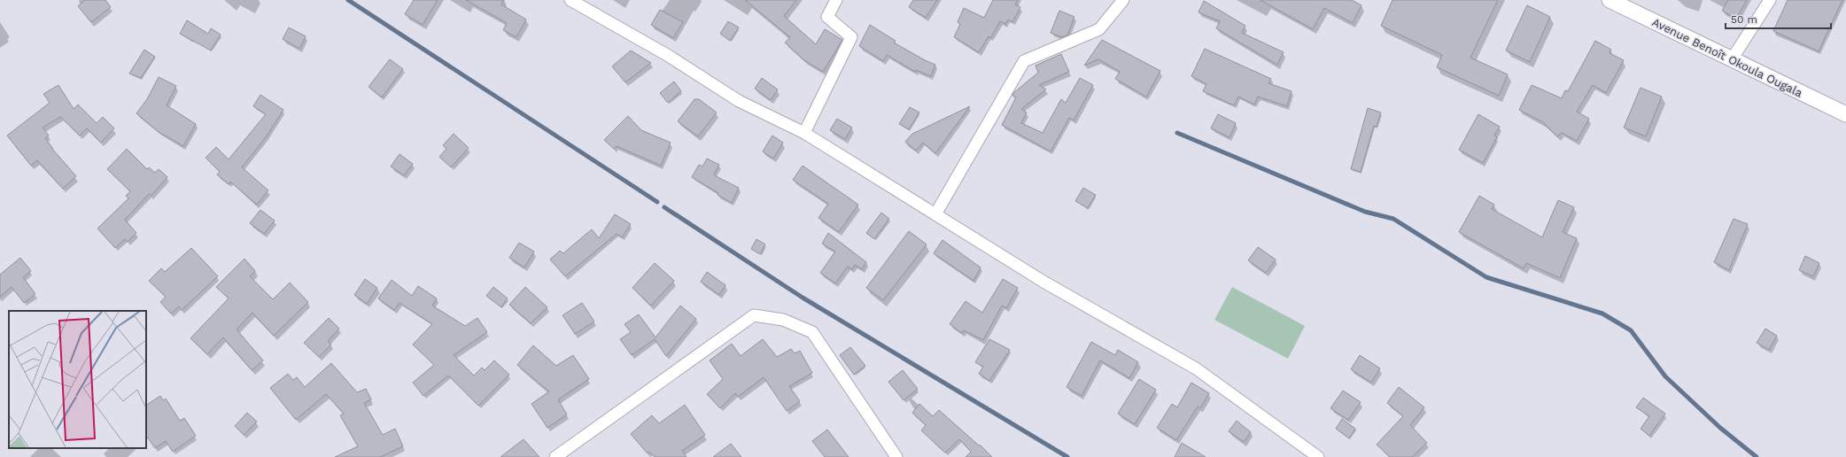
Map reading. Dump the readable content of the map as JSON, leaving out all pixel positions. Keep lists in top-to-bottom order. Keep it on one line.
{"streets":{"street":["Avenue Benoît Okoula Ougala"]},"scale_bar":"50 m"}
